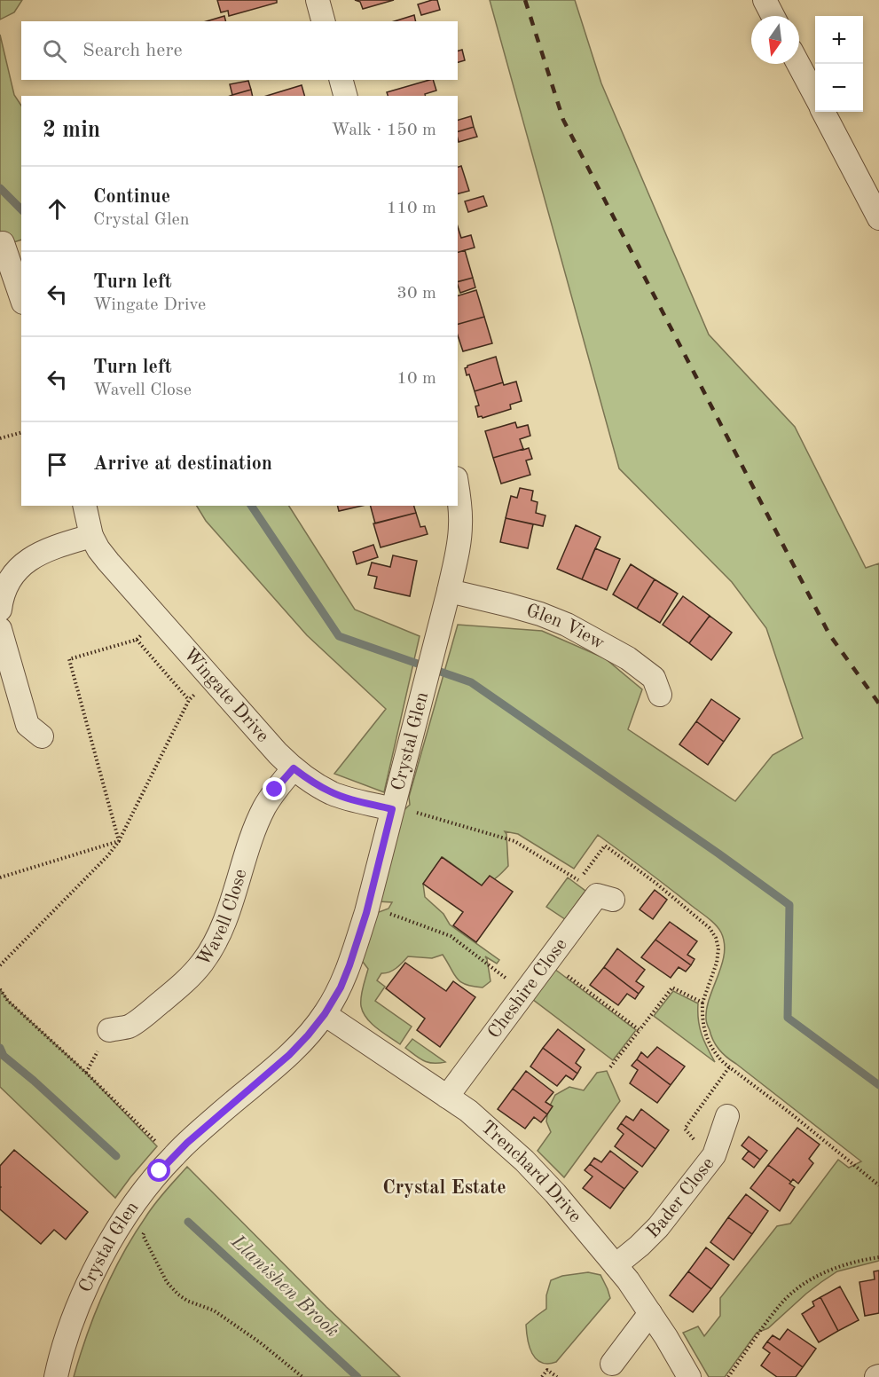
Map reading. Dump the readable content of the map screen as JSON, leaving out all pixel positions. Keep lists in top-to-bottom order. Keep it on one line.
{"streets":{"street":["Glen View","Wingate Drive","Crystal Glen","Wavell Close","Cheshire Close","Trenchard Drive","Bader Close"]},"crossings":[["Glen View","Crystal Glen"],["Wingate Drive","Crystal Glen"],["Wingate Drive","Wavell Close"],["Crystal Glen","Trenchard Drive"],["Cheshire Close","Trenchard Drive"],["Trenchard Drive","Bader Close"]],"districts":["Crystal Estate"],"water":["Llanishen Brook"],"north":"bottom","page":{"map_buttons":["+","−"],"search":"Search here","heading":["2 min","Walk · 150 m"],"list":[["Continue","Crystal Glen","110 m"],["Turn left","Wingate Drive","30 m"],["Turn left","Wavell Close","10 m"],"Arrive at destination"]}}
